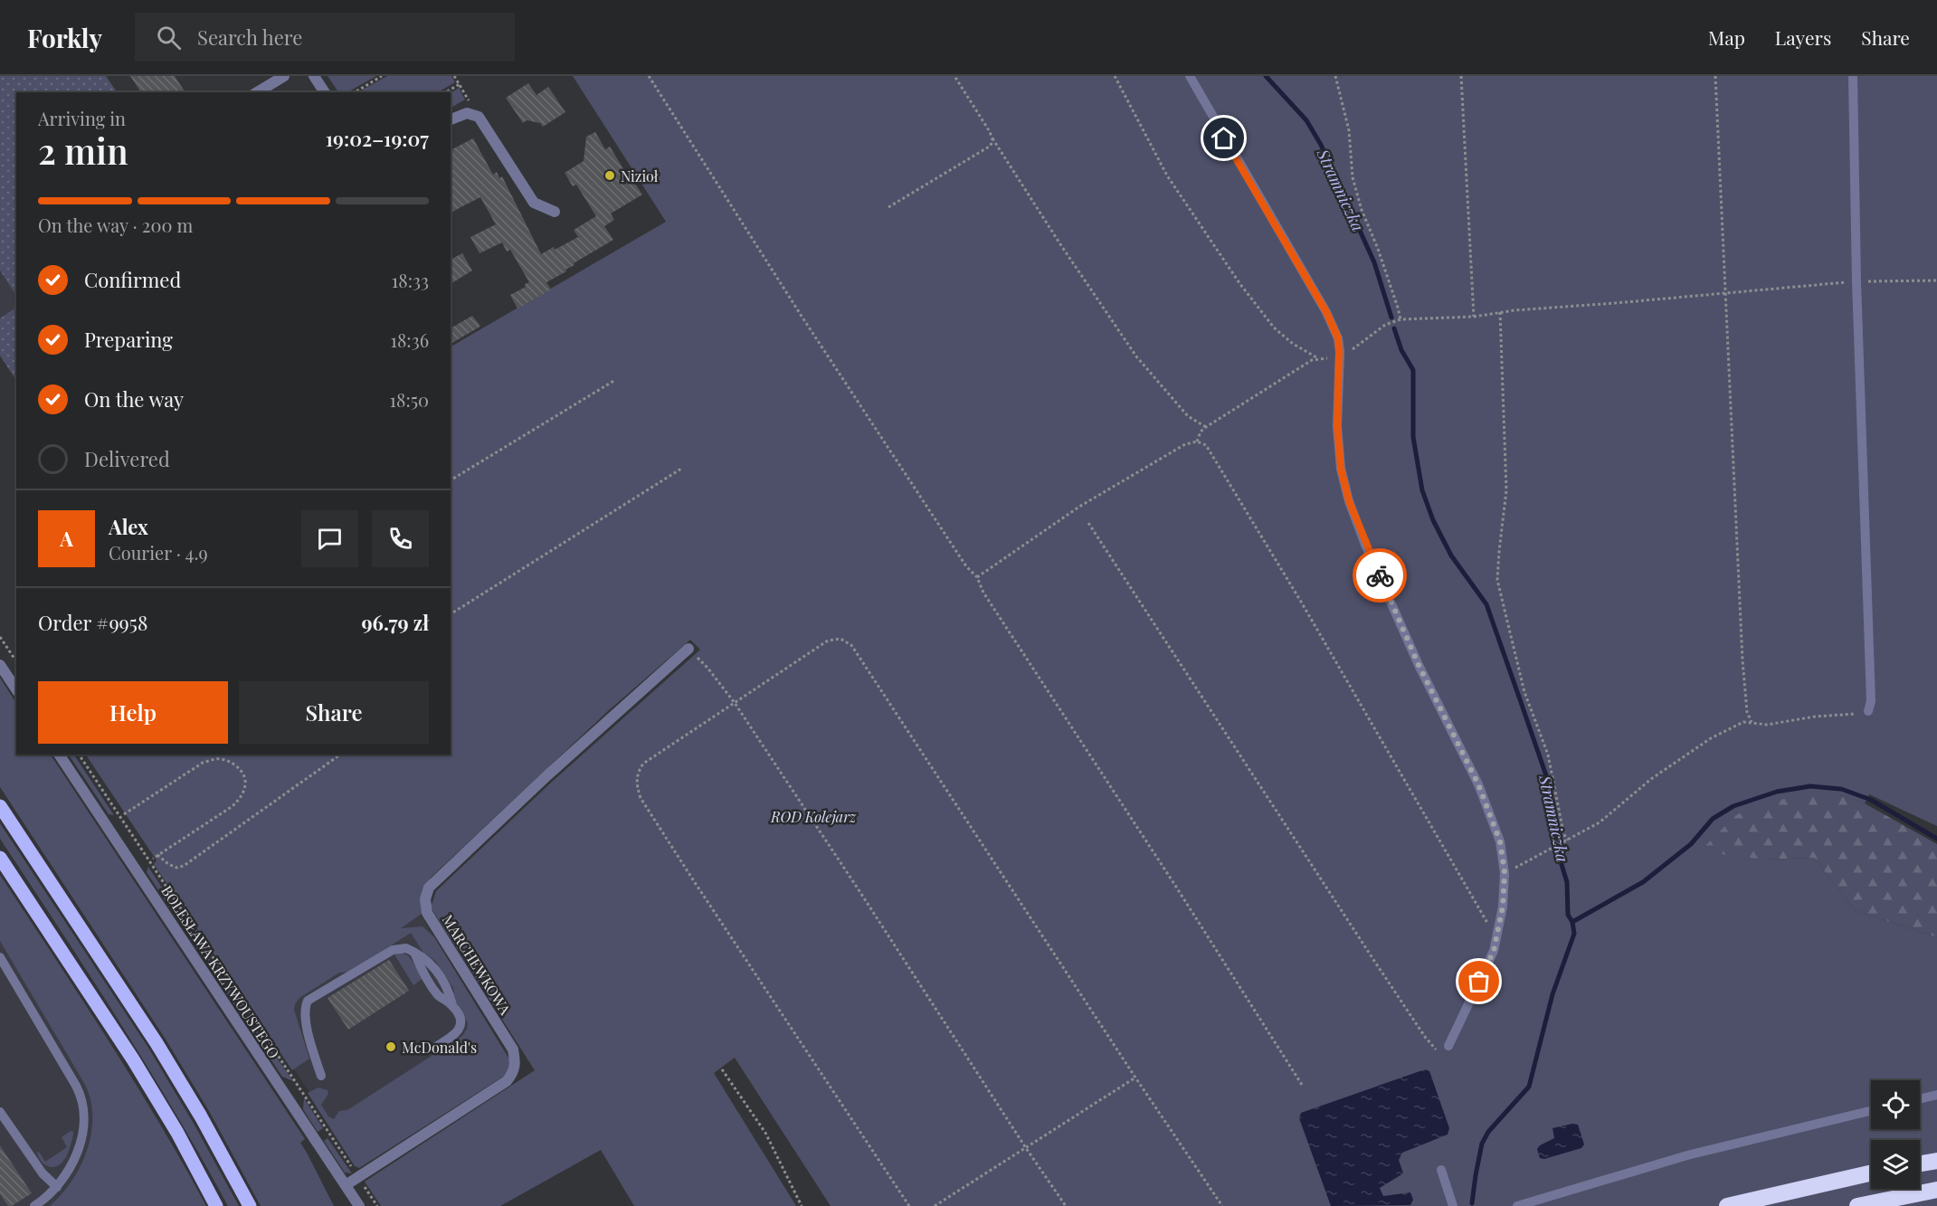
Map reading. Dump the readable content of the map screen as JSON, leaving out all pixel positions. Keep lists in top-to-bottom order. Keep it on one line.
{"streets":{"street":["MARCHEWKOWA","BOLESŁAWA KRZYWOUSTEGO"]},"crossings":[["MARCHEWKOWA","BOLESŁAWA KRZYWOUSTEGO"]],"water":["Stramniczka"],"parks":["ROD Kolejarz"],"places":["Nizioł","McDonald's"],"page":{"header":"Forkly","search":"Search here","nav":["Map","Layers","Share"],"heading":["2 min","Arriving in","19:02–19:07"],"panel":["Alex","Courier · 4.9","Order #9958","96.79 zł"],"bar":"On the way · 200 m","list":[["Confirmed","18:33"],["Preparing","18:36"],["On the way","18:50"],"Delivered"],"round":"A","buttons":["Help","Share"]}}
